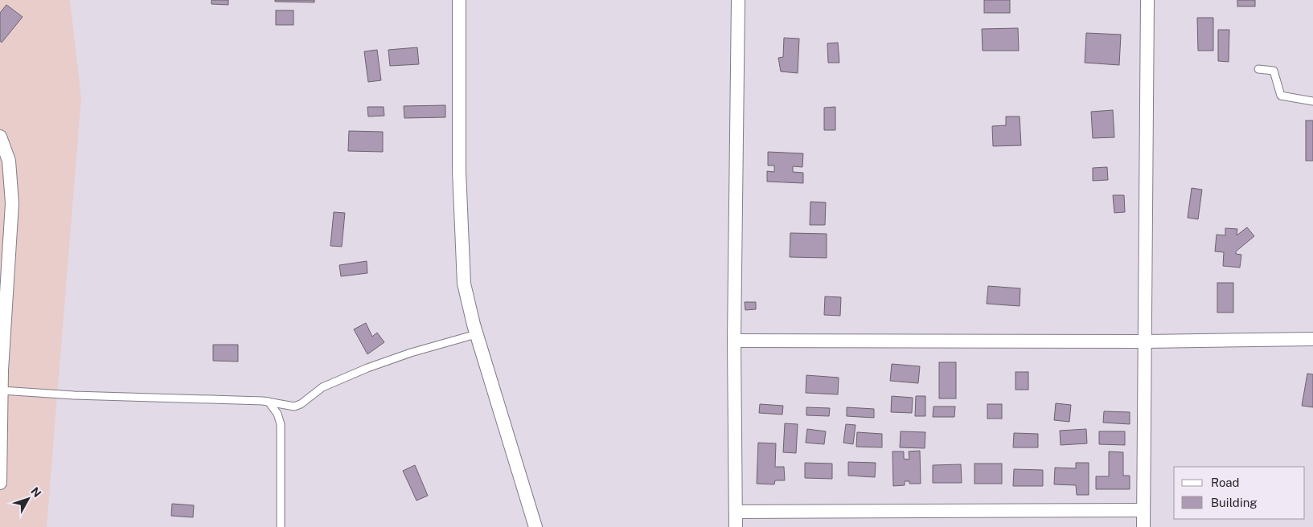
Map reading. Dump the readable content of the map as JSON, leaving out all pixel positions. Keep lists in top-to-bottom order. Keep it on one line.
{"legend":["Road","Building"],"north":"top right"}
